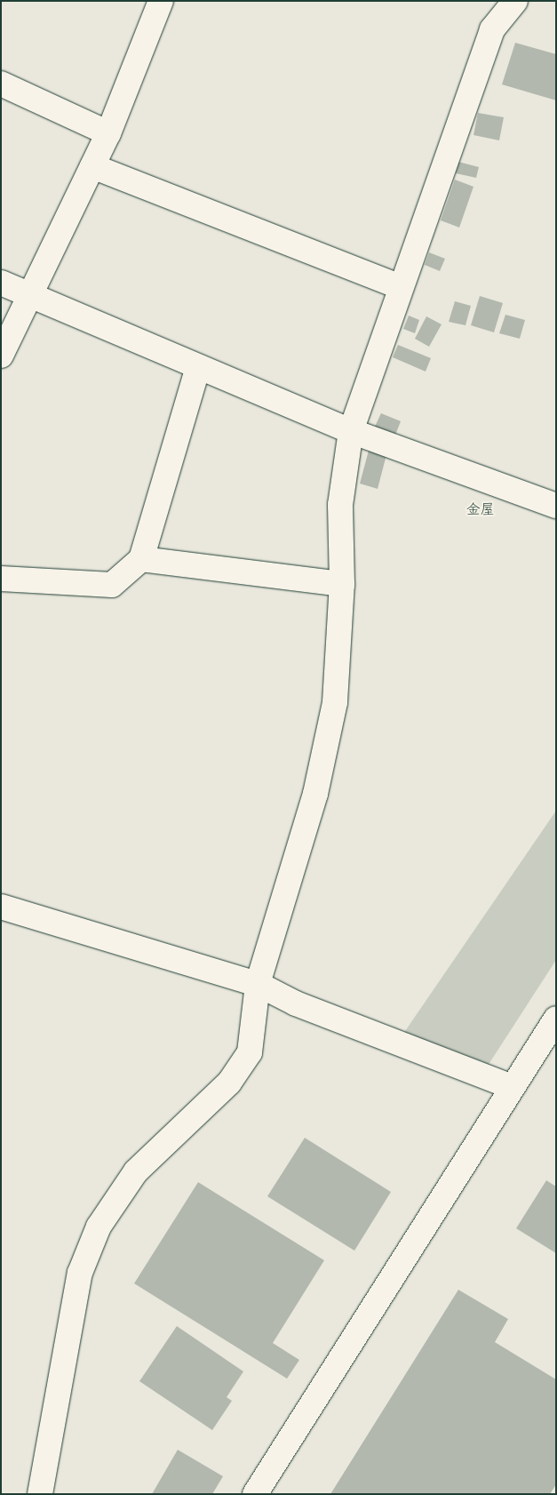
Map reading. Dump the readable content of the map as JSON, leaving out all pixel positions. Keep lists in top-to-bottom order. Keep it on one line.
{"districts":["金屋"]}
